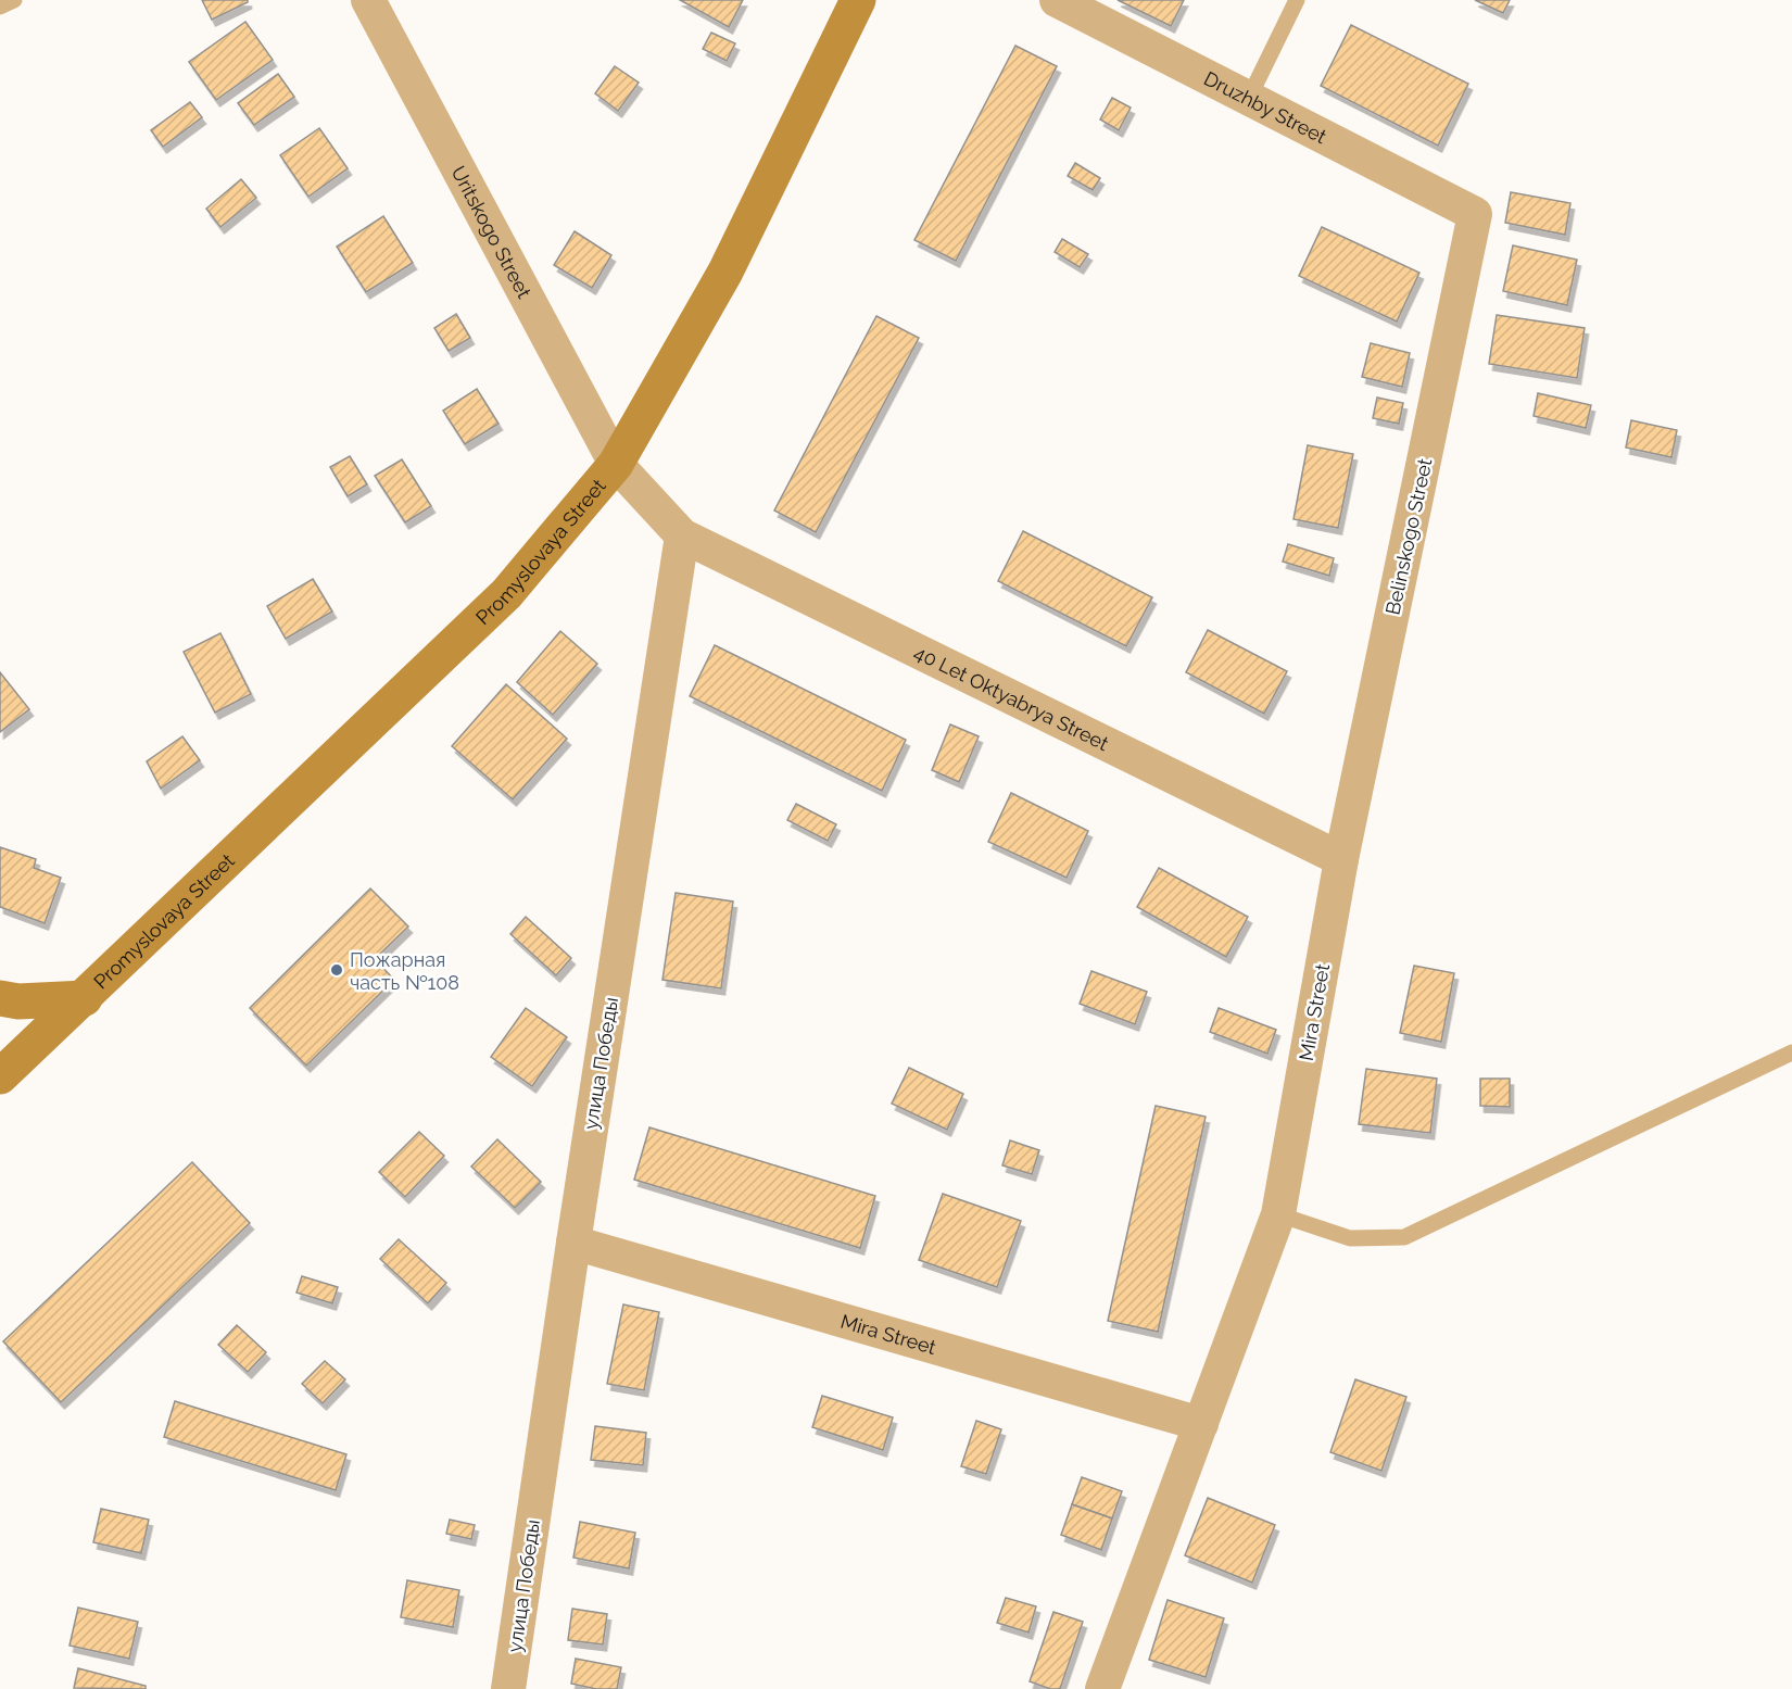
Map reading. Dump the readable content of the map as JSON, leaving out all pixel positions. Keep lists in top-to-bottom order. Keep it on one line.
{"streets":{"main road":["Promyslovaya Street"],"street":["Druzhby Street","Uritskogo Street","Belinskogo Street","40 Let Oktyabrya Street","Mira Street","улица Победы"]},"crossings":[["Druzhby Street","Belinskogo Street"],["Uritskogo Street","Promyslovaya Street"],["Belinskogo Street","40 Let Oktyabrya Street"],["Belinskogo Street","Mira Street"],["40 Let Oktyabrya Street","Mira Street"],["40 Let Oktyabrya Street","улица Победы"],["Mira Street","улица Победы"]],"places":["Пожарная часть №108"]}
